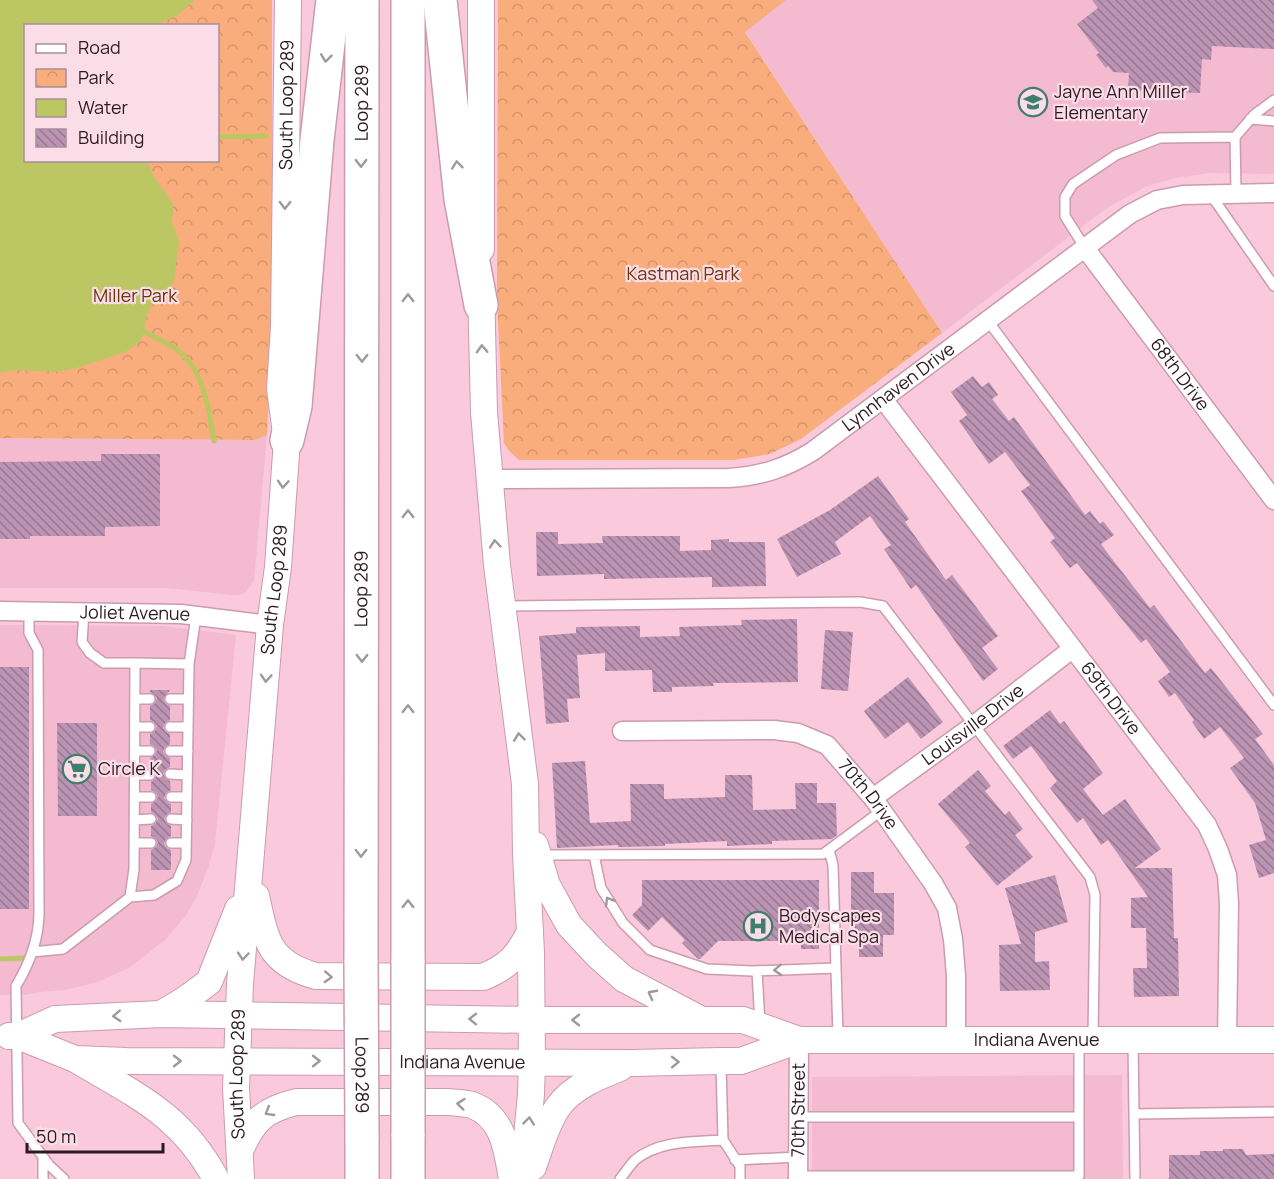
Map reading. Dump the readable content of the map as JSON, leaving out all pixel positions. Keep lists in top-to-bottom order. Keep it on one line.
{"streets":{"highway":["Loop 289"],"main road":["South Loop 289","Indiana Avenue"],"street":["68th Drive","Lynnhaven Drive","Joliet Avenue","69th Drive","Louisville Drive","70th Drive","70th Street"]},"crossings":[["South Loop 289","Joliet Avenue"],["South Loop 289","Indiana Avenue"],["68th Drive","Lynnhaven Drive"],["Lynnhaven Drive","69th Drive"],["69th Drive","Louisville Drive"],["69th Drive","Indiana Avenue"],["Louisville Drive","70th Drive"],["70th Drive","Indiana Avenue"],["Indiana Avenue","70th Street"]],"parks":["Kastman Park","Miller Park"],"places":{"school or university":["Jayne Ann Miller Elementary"],"supermarket":["Circle K"],"hospital":["Bodyscapes Medical Spa"]},"legend":["Road","Park","Water","Building"],"scale_bar":"50 m"}
